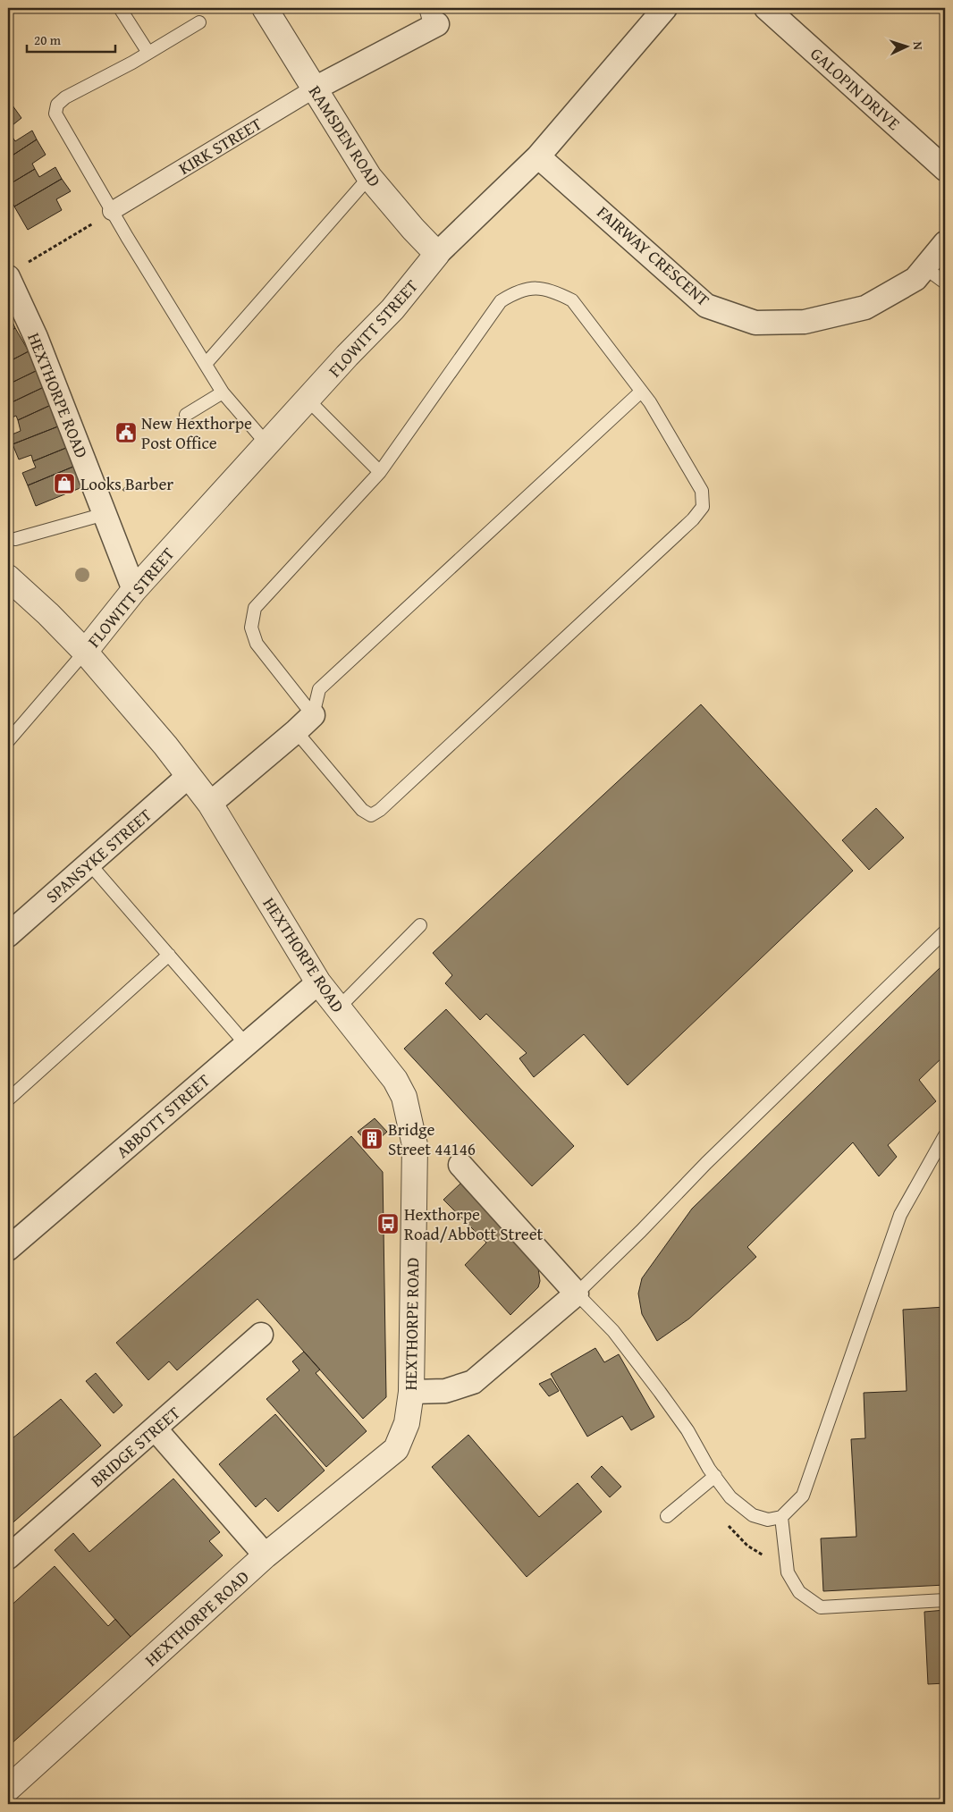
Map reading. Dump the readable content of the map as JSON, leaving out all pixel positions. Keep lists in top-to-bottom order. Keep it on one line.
{"streets":{"street":["GALOPIN DRIVE","RAMSDEN ROAD","KIRK STREET","FAIRWAY CRESCENT","FLOWITT STREET","HEXTHORPE ROAD","SPANSYKE STREET","ABBOTT STREET","BRIDGE STREET"]},"crossings":[["RAMSDEN ROAD","KIRK STREET"],["RAMSDEN ROAD","FLOWITT STREET"],["FAIRWAY CRESCENT","FLOWITT STREET"],["FLOWITT STREET","HEXTHORPE ROAD"],["HEXTHORPE ROAD","SPANSYKE STREET"],["HEXTHORPE ROAD","ABBOTT STREET"]],"places":{"public building":["New Hexthorpe Post Office"],"shop":["Looks Barber"],"building":["Bridge Street 44146"],"bus stop":["Hexthorpe Road/Abbott Street"]},"scale_bar":"20 m","north":"right"}
